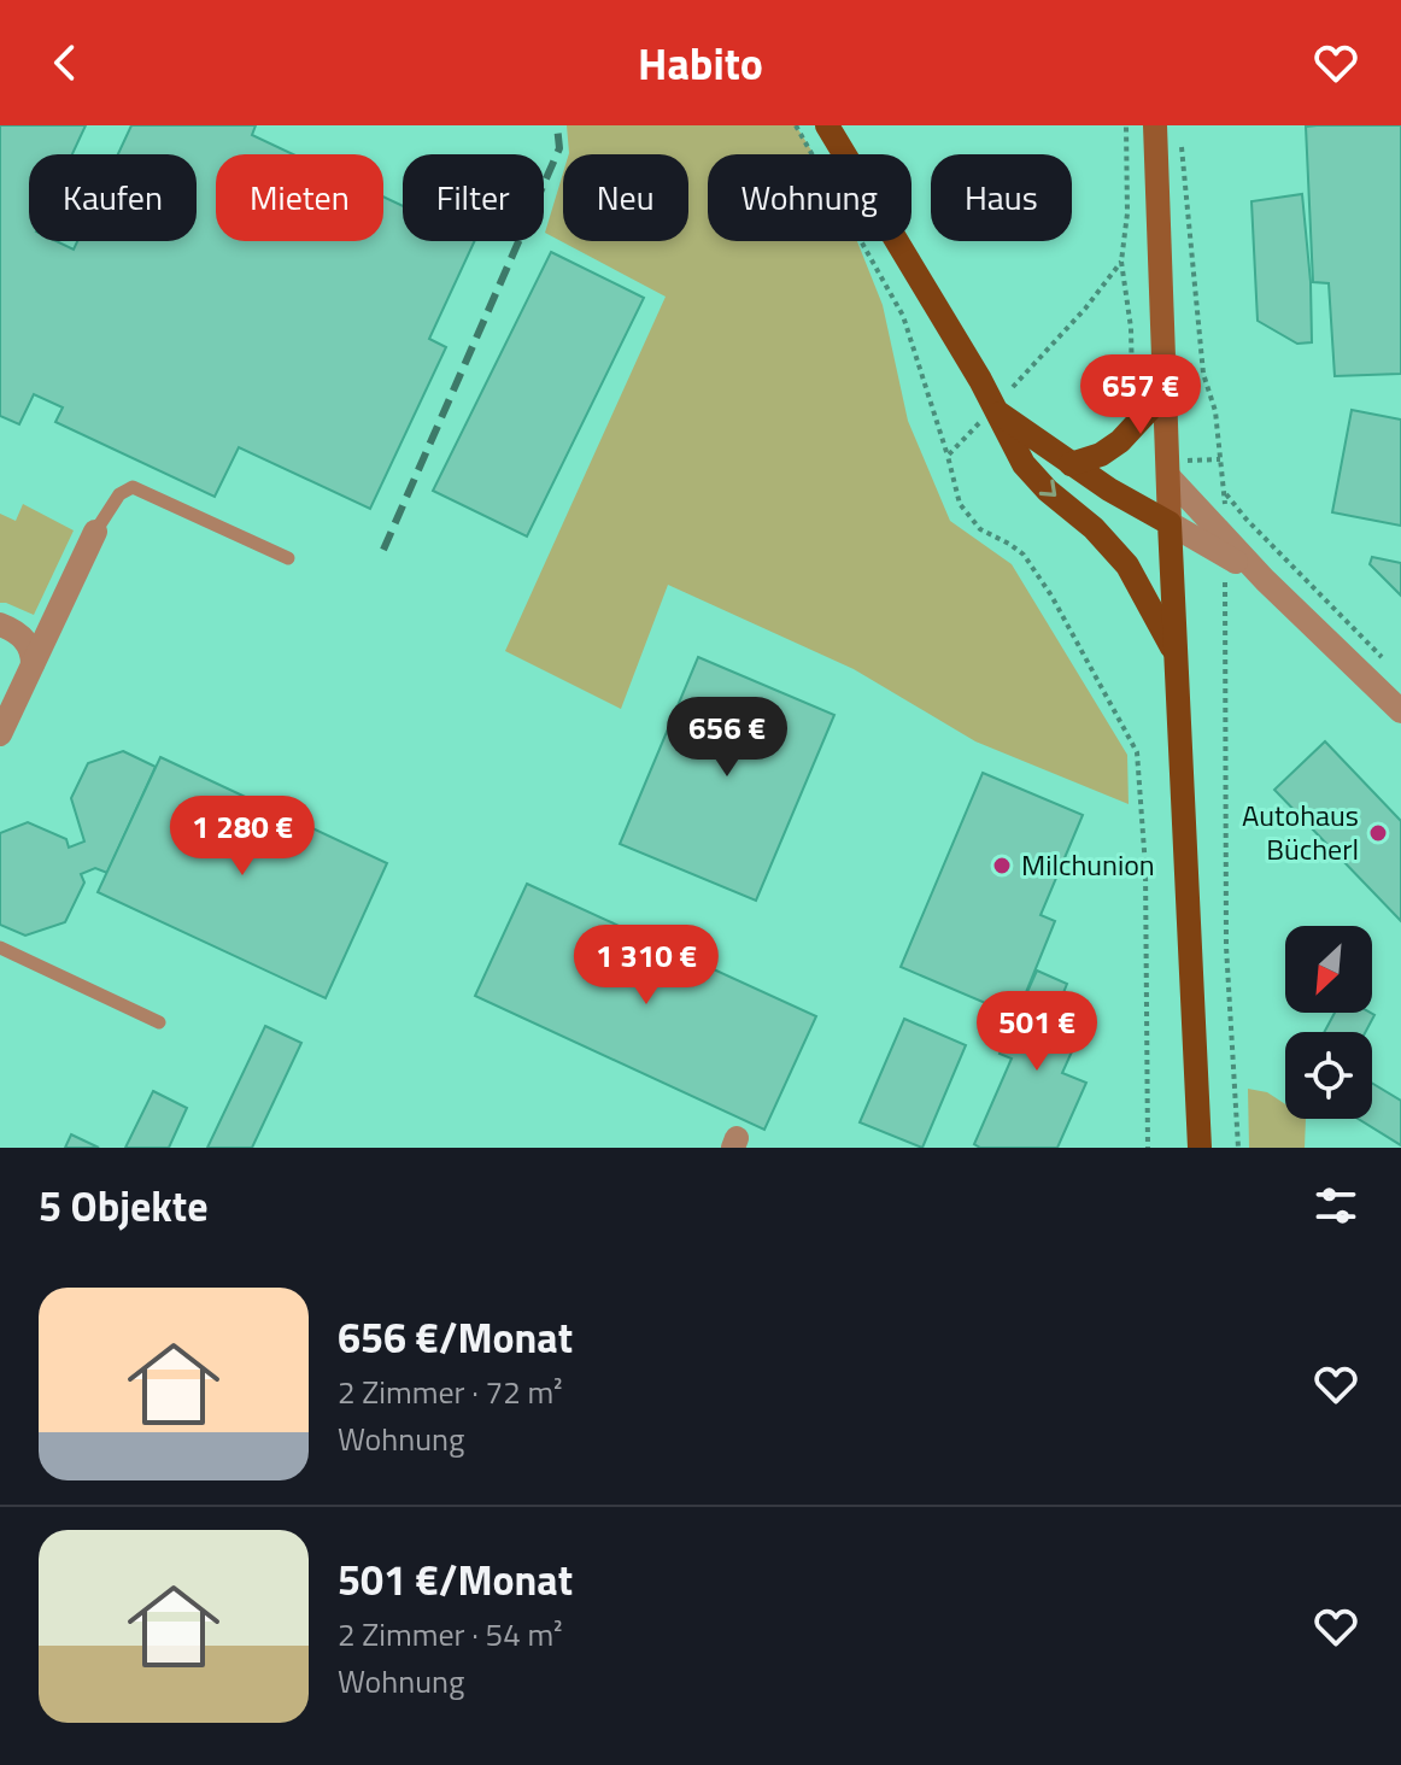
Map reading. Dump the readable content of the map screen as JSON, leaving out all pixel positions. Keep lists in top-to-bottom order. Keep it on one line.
{"places":["Autohaus Bücherl","Milchunion"],"north":"bottom left","page":{"header":"Habito","chip":["Kaufen","Mieten","Filter","Neu","Wohnung","Haus"],"price":["657 €","656 €","1 280 €","1 310 €","501 €"],"heading":"5 Objekte","list":[{"name":"656 €/Monat","note":"2 Zimmer · 72 m² · Wohnung"},{"name":"501 €/Monat","note":"2 Zimmer · 54 m² · Wohnung"}]}}
